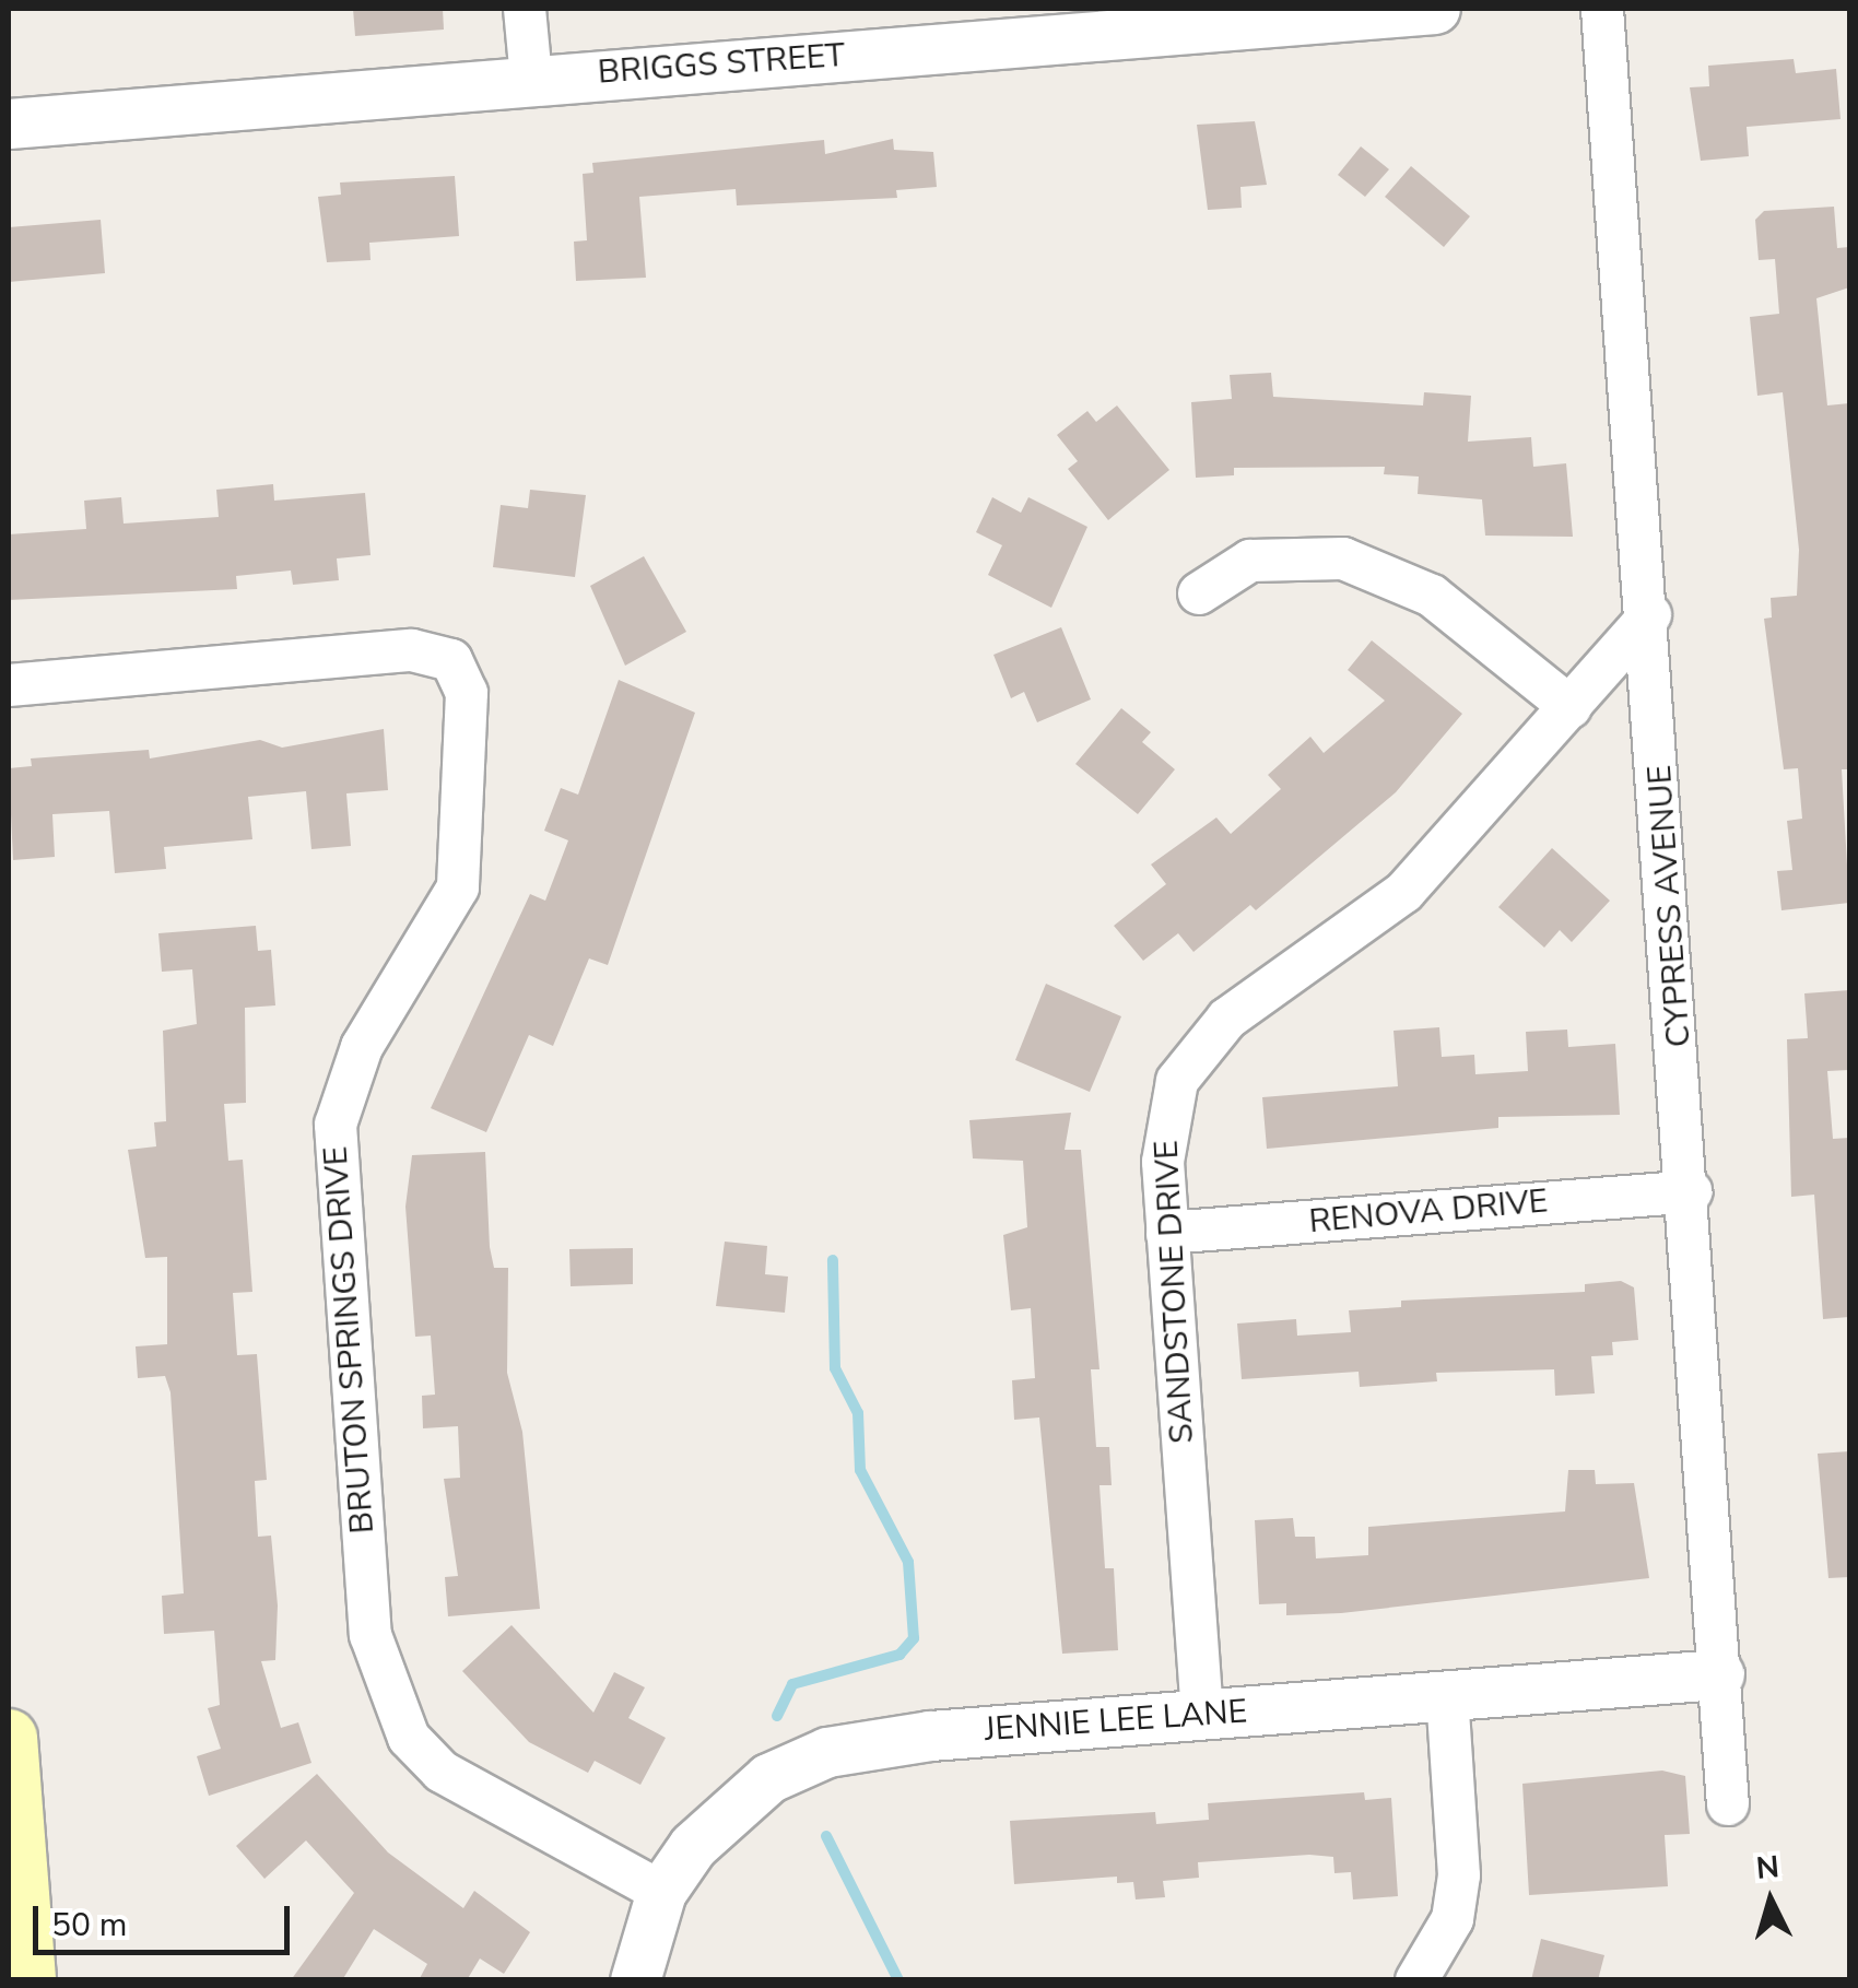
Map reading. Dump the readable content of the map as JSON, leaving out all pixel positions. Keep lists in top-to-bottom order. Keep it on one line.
{"streets":{"street":["BRIGGS STREET","CYPRESS AVENUE","RENOVA DRIVE","SANDSTONE DRIVE","BRUTON SPRINGS DRIVE","JENNIE LEE LANE"]},"crossings":[["CYPRESS AVENUE","RENOVA DRIVE"],["CYPRESS AVENUE","SANDSTONE DRIVE"],["CYPRESS AVENUE","JENNIE LEE LANE"],["RENOVA DRIVE","SANDSTONE DRIVE"],["SANDSTONE DRIVE","JENNIE LEE LANE"],["BRUTON SPRINGS DRIVE","JENNIE LEE LANE"]],"scale_bar":"50 m","north":"top"}
